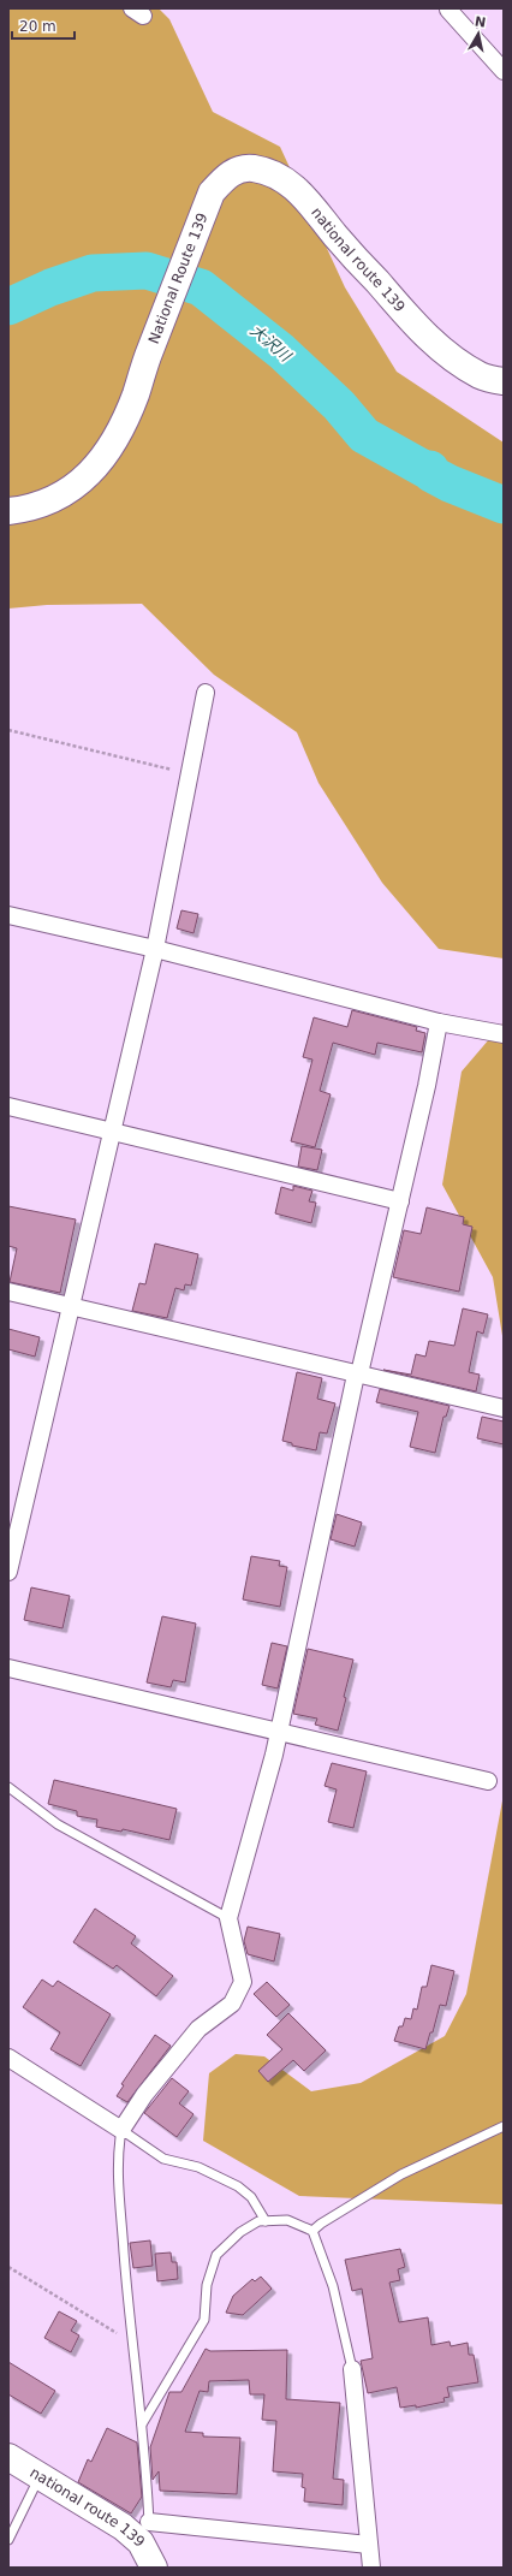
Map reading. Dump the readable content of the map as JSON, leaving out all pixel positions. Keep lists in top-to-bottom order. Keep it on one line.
{"streets":{"highway":["national route 139","National Route 139"]},"crossings":[["national route 139","National Route 139"]],"water":["大沢川"],"scale_bar":"20 m","north":"top"}
